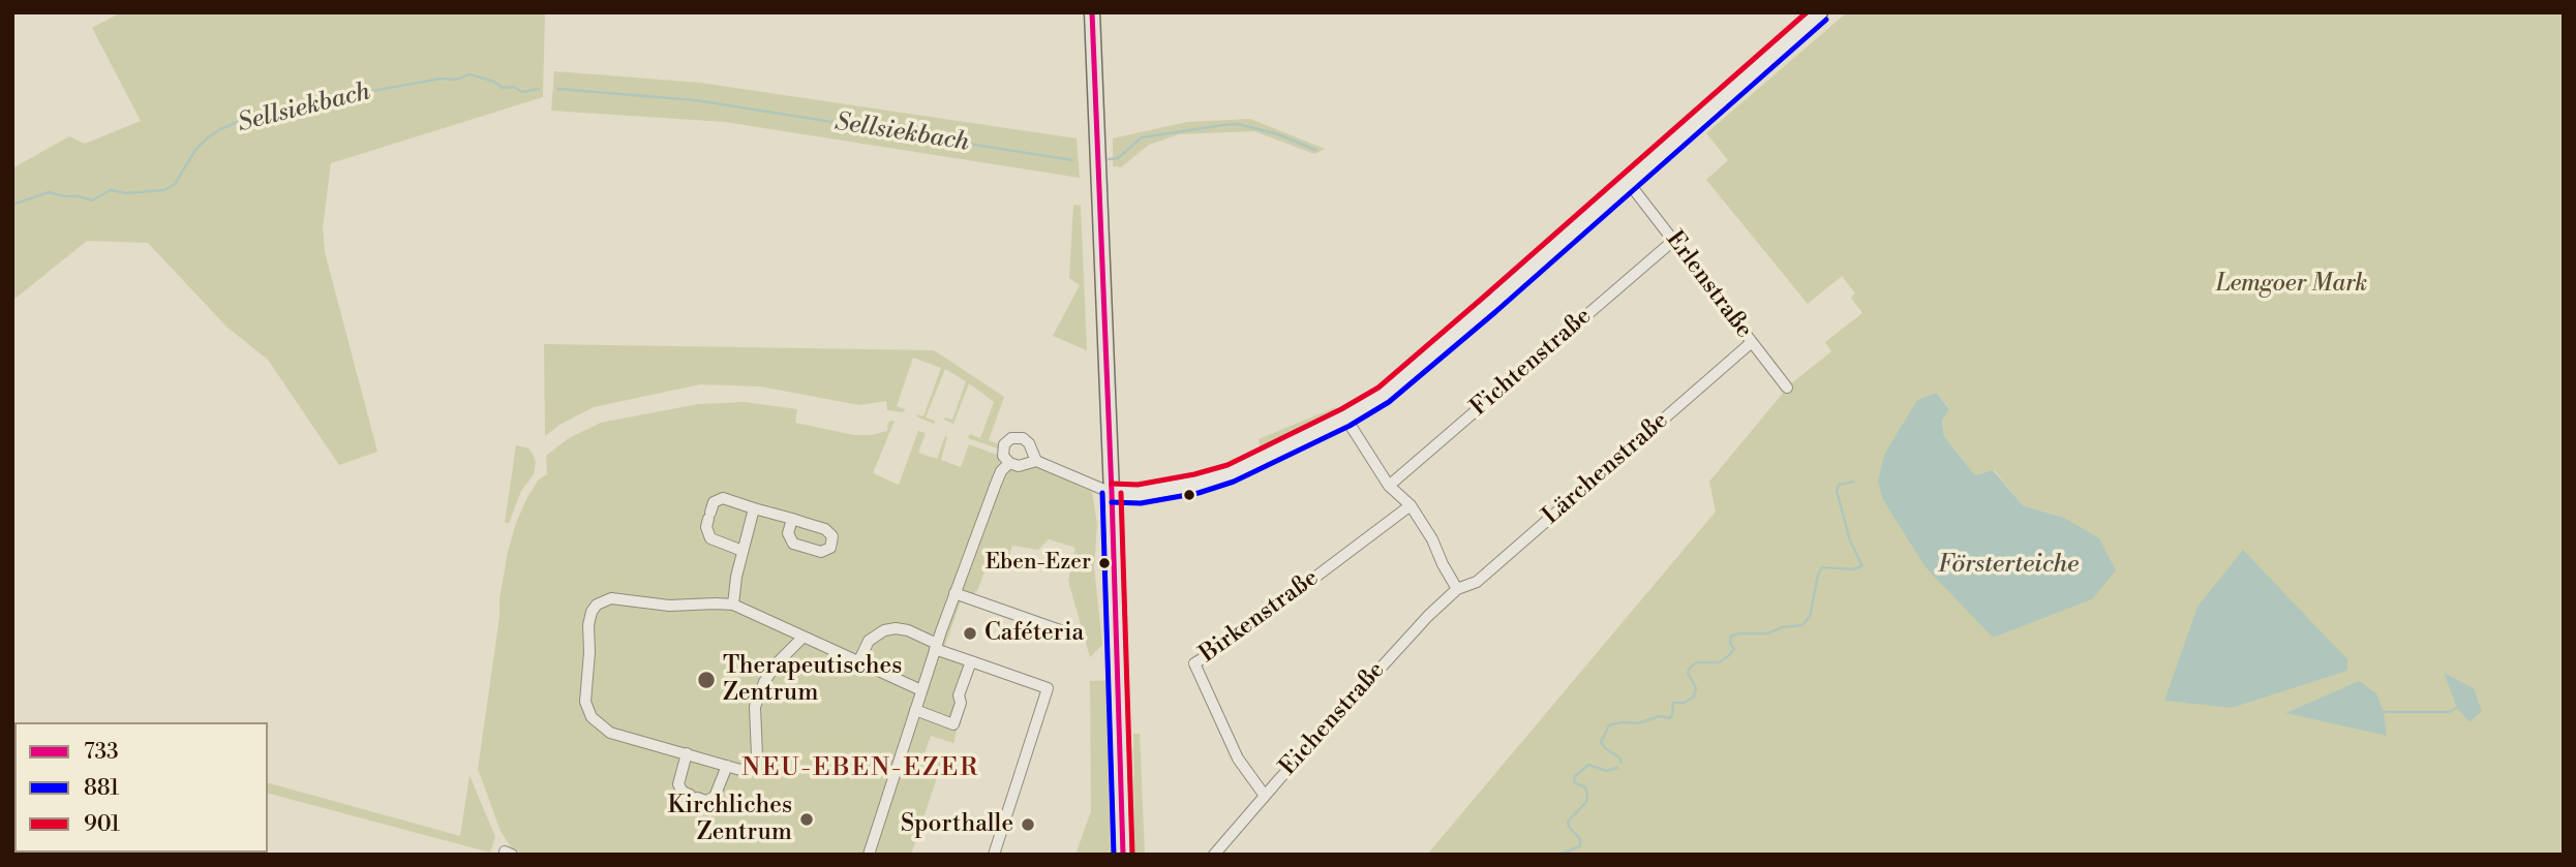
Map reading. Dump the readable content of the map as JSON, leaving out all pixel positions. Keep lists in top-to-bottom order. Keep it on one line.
{"streets":{"street":["Erlenstraße","Fichtenstraße","Lärchenstraße","Birkenstraße","Eichenstraße"]},"crossings":[["Erlenstraße","Fichtenstraße"],["Erlenstraße","Lärchenstraße"],["Lärchenstraße","Eichenstraße"],["Birkenstraße","Eichenstraße"]],"districts":["NEU-EBEN-EZER"],"water":["Sellsiekbach","Försterteiche"],"parks":["Lemgoer Mark"],"places":["Eben-Ezer","Caféteria","Therapeutisches Zentrum","Kirchliches Zentrum","Sporthalle"],"lines":["transit line 733","transit line 901","transit line 881"],"legend":["733","881","901"]}
